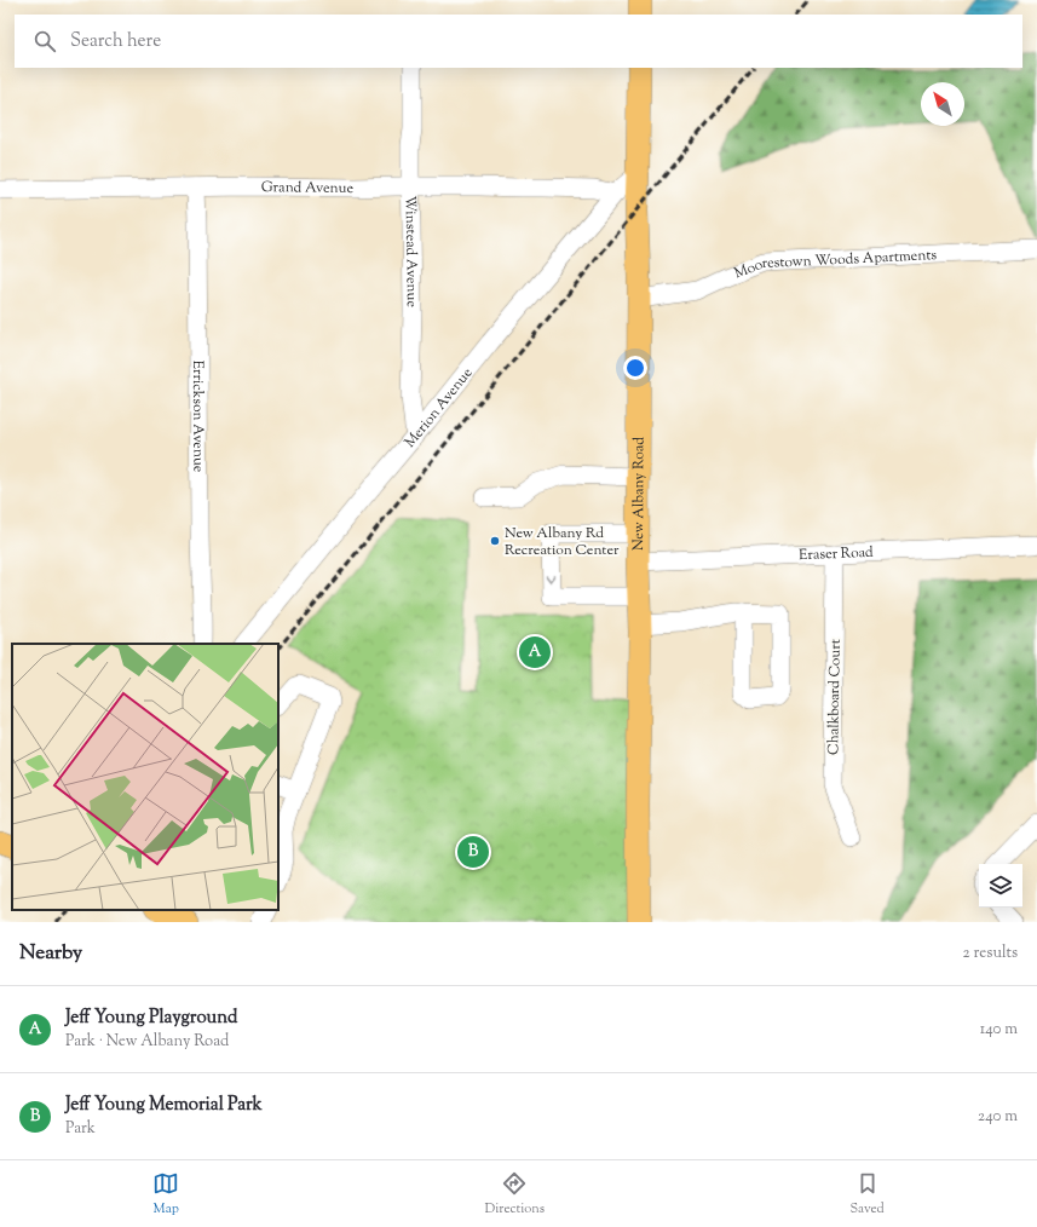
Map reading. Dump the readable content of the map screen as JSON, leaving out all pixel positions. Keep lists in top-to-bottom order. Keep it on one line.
{"streets":{"main road":["New Albany Road"],"street":["Grand Avenue","Winstead Avenue","Moorestown Woods Apartments","Merion Avenue","Errickson Avenue","Eraser Road","Chalkboard Court"]},"crossings":[["Grand Avenue","Winstead Avenue"],["Grand Avenue","Merion Avenue"],["Grand Avenue","Errickson Avenue"],["Winstead Avenue","Merion Avenue"],["Moorestown Woods Apartments","New Albany Road"],["Merion Avenue","New Albany Road"],["New Albany Road","Eraser Road"],["Eraser Road","Chalkboard Court"]],"places":["New Albany Rd Recreation Center"],"north":"top left","page":{"search":"Search here","pins":["A","B"],"heading":["Nearby","2 results"],"list":[{"mark":"A","name":"Jeff Young Playground","note":"Park · New Albany Road","value":"140 m"},{"mark":"B","name":"Jeff Young Memorial Park","note":"Park","value":"240 m"}],"nav":["Map","Directions","Saved"]}}
